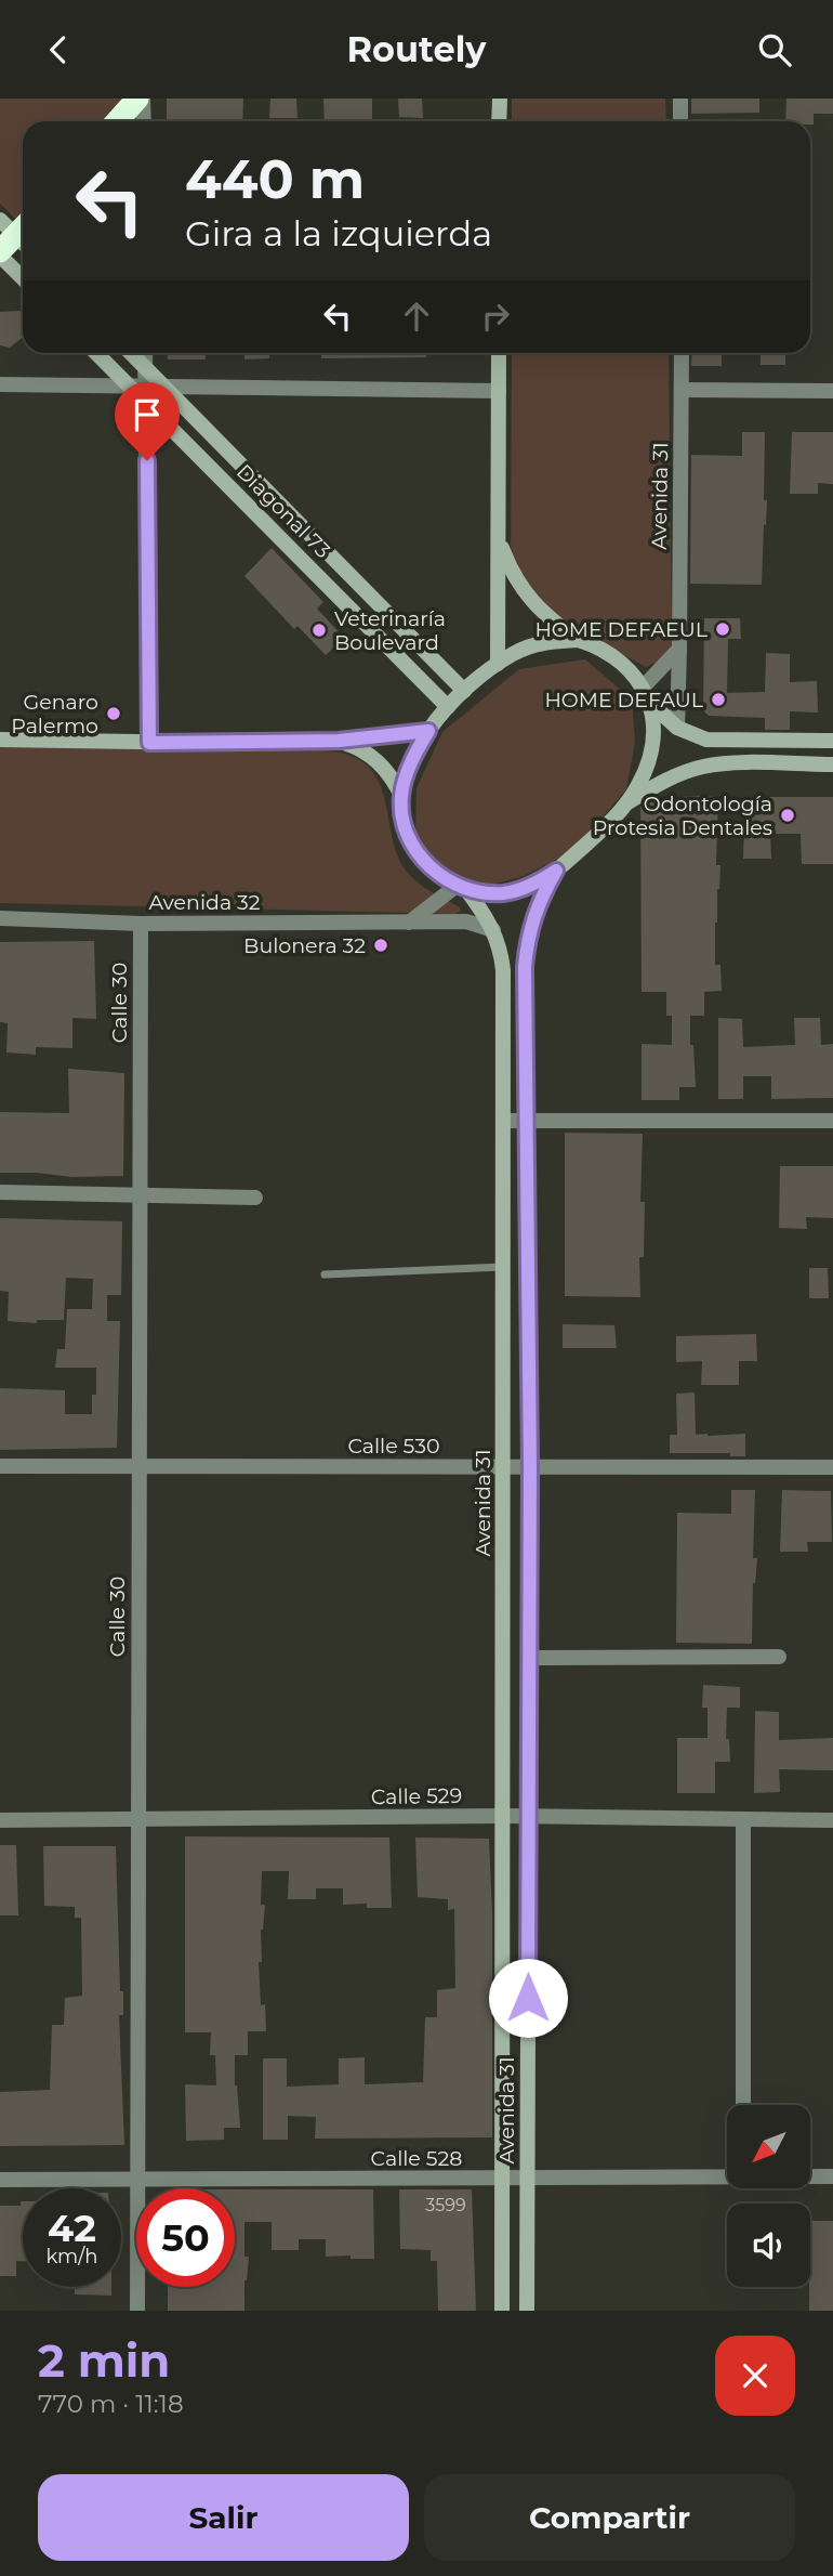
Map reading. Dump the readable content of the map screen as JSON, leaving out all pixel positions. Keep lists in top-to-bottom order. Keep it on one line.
{"streets":{"main road":["Avenida 31","Diagonal 73"],"street":["Avenida 32","Calle 30","Calle 530","Calle 529","Calle 528"]},"crossings":[["Avenida 31","Diagonal 73"],["Avenida 31","Avenida 32"],["Avenida 31","Calle 530"],["Avenida 31","Calle 529"],["Avenida 31","Calle 528"],["Avenida 32","Calle 30"],["Calle 30","Calle 530"],["Calle 30","Calle 529"],["Calle 30","Calle 528"]],"places":["HOME DEFAEUL","Veterinaría Boulevard","HOME DEFAUL","Genaro Palermo","Odontología Protesia Dentales","Bulonera 32"],"house_numbers":["3599"],"north":"bottom left","page":{"header":"Routely","turn":["440 m","Gira a la izquierda"],"speed":"42 km/h","limit":"50","heading":["2 min","770 m · 11:18"],"buttons":["Salir","Compartir"]}}
